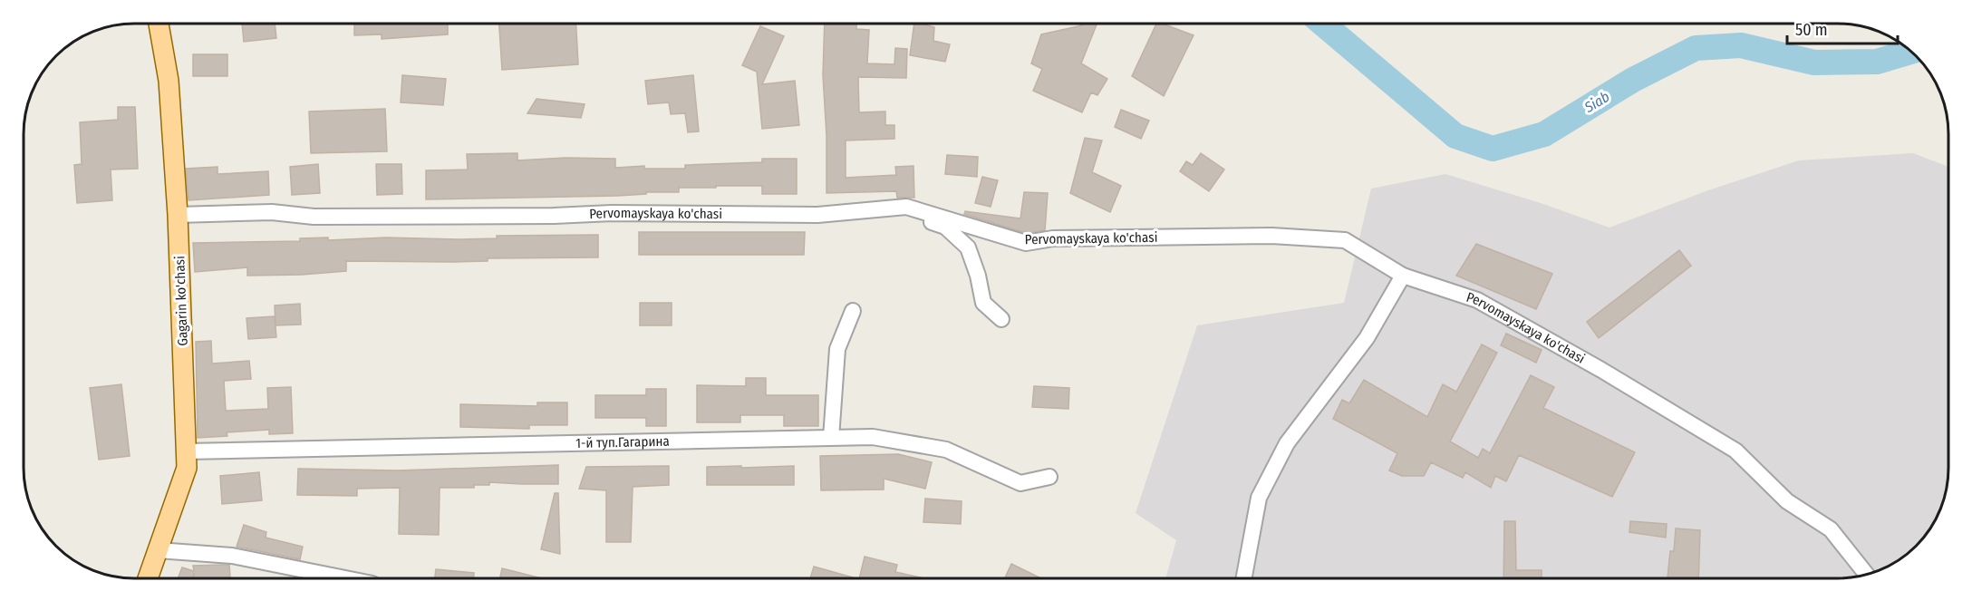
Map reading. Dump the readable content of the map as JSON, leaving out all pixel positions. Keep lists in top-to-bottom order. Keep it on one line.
{"streets":{"main road":["Gagarin ko'chasi"],"street":["Pervomayskaya ko'chasi","1-й туп.Гагарина"]},"crossings":[["Pervomayskaya ko'chasi","Gagarin ko'chasi"],["Gagarin ko'chasi","1-й туп.Гагарина"]],"water":["Siab"],"scale_bar":"50 m"}
